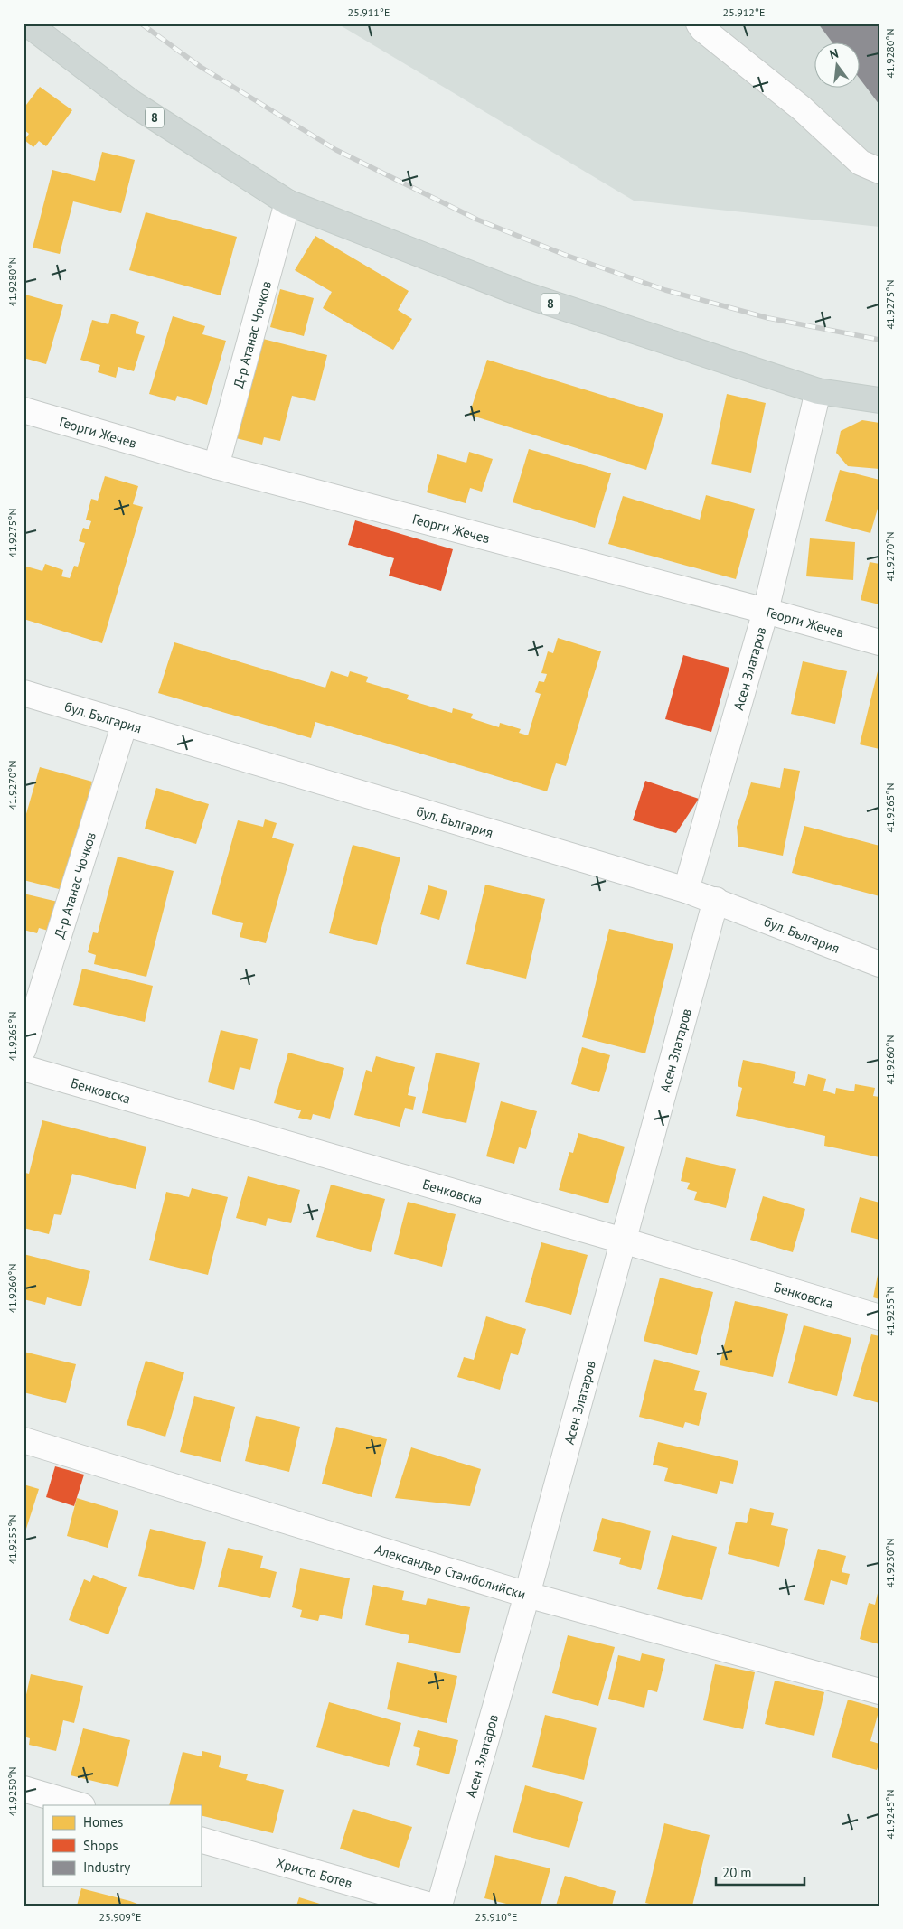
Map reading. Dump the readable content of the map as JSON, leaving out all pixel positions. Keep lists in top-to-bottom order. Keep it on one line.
{"streets":{"main road":["8"],"street":["Д-р Атанас Чочков","Георги Жечев","Асен Златаров","бул. България","Бенковска","Александър Стамболийски","Христо Ботев"]},"crossings":[["8","Д-р Атанас Чочков"],["8","Асен Златаров"],["Д-р Атанас Чочков","Георги Жечев"],["Д-р Атанас Чочков","бул. България"],["Георги Жечев","Асен Златаров"],["Асен Златаров","бул. България"],["Асен Златаров","Бенковска"],["Асен Златаров","Александър Стамболийски"]],"legend":["Homes","Shops","Industry"],"scale_bar":"20 m","north":"top","coordinates":["25.911°E","25.912°E","41.9280°N","41.9275°N","41.9270°N","41.9265°N","41.9260°N","41.9255°N","41.9250°N","41.9245°N","25.909°E","25.910°E"]}
